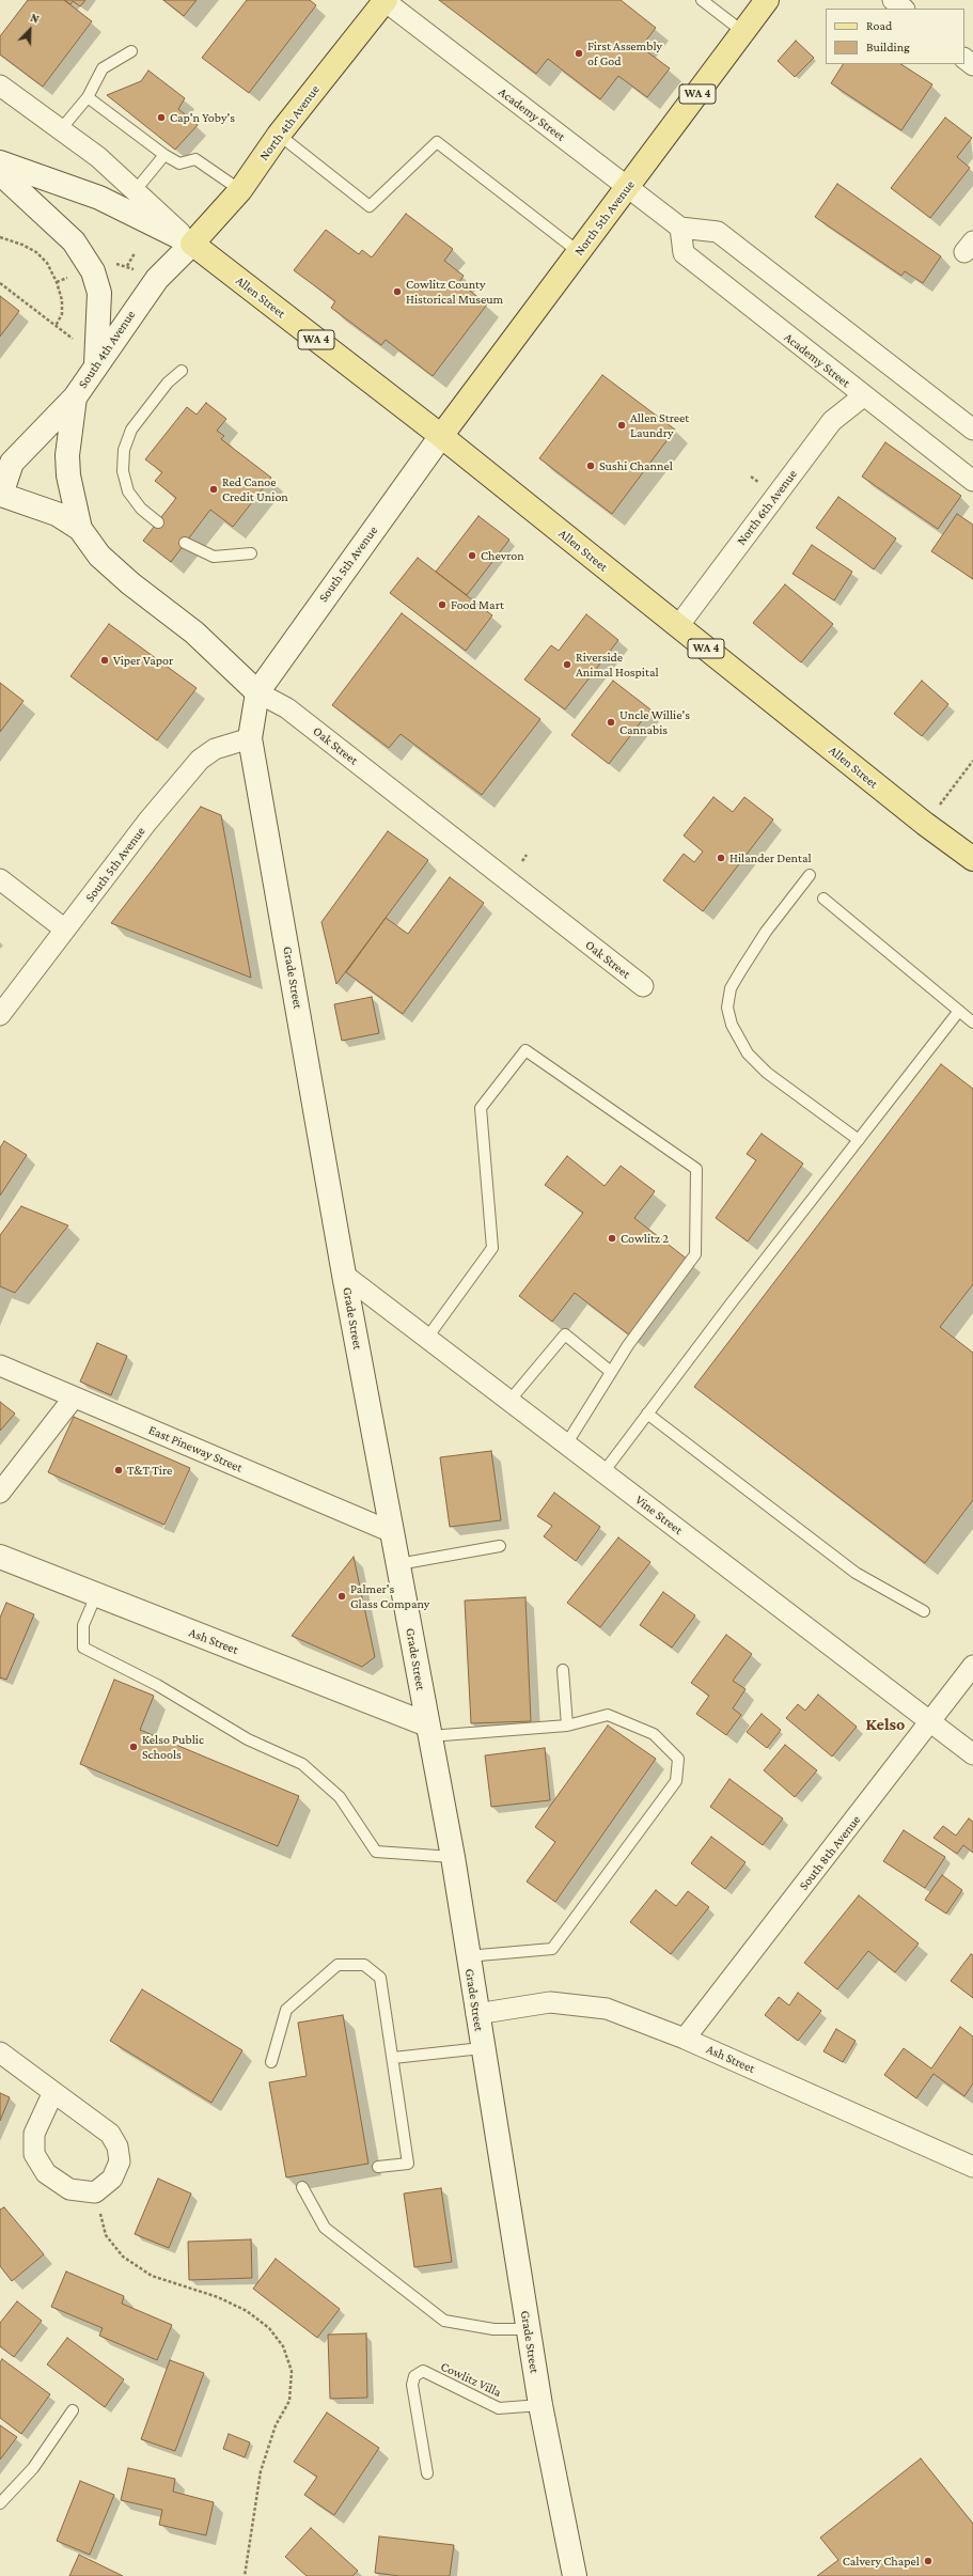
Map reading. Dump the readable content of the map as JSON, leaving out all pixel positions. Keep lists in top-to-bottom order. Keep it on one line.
{"streets":{"main road":["WA 4","North 4th Avenue","North 5th Avenue","Allen Street","South 4th Avenue","South 5th Avenue","Oak Street","Grade Street","Ash Street"],"street":["Academy Street","North 6th Avenue","East Pineway Street","Vine Street","South 8th Avenue"],"lane":["Cowlitz Villa"]},"crossings":[["Academy Street","North 4th Avenue"],["Academy Street","North 5th Avenue"],["Academy Street","North 6th Avenue"],["North 4th Avenue","Allen Street"],["North 4th Avenue","South 4th Avenue"],["North 5th Avenue","Allen Street"],["North 5th Avenue","South 5th Avenue"],["Allen Street","South 4th Avenue"],["Allen Street","North 6th Avenue"],["Allen Street","South 5th Avenue"],["South 4th Avenue","Oak Street"],["South 5th Avenue","Oak Street"],["South 5th Avenue","Grade Street"],["Oak Street","Grade Street"],["Grade Street","East Pineway Street"],["Grade Street","Vine Street"],["Grade Street","Ash Street"],["Grade Street","Cowlitz Villa"],["Vine Street","South 8th Avenue"],["Ash Street","South 8th Avenue"]],"districts":["Kelso"],"places":["First Assembly of God","Cap'n Yoby's","Cowlitz County Historical Museum","Allen Street Laundry","Sushi Channel","Red Canoe Credit Union","Chevron","Food Mart","Viper Vapor","Riverside Animal Hospital","Uncle Willie's Cannabis","Hilander Dental","Cowlitz 2","T&T Tire","Palmer's Glass Company","Kelso Public Schools","Calvery Chapel"],"legend":["Road","Building"],"north":"top right"}
